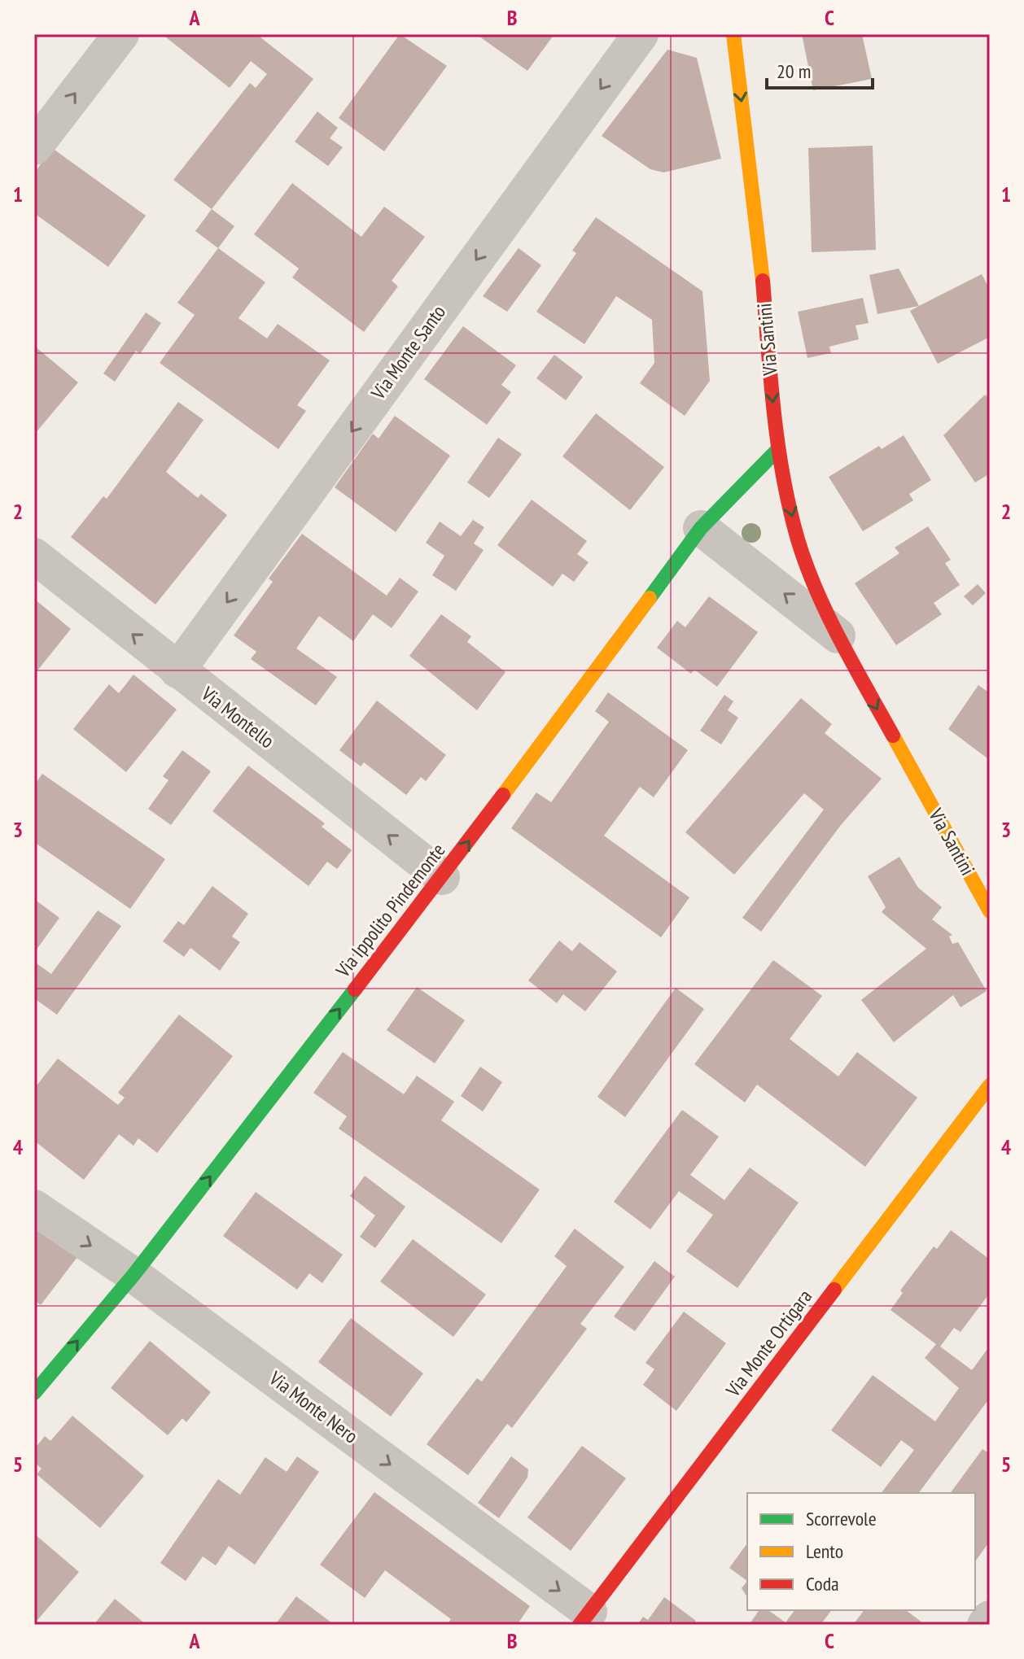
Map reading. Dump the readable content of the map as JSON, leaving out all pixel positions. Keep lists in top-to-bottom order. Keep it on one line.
{"streets":{"street":["Via Santini","Via Monte Santo","Via Montello","Via Ippolito Pindemonte","Via Monte Ortigara","Via Monte Nero"]},"crossings":[["Via Santini","Via Ippolito Pindemonte"],["Via Monte Santo","Via Montello"],["Via Montello","Via Ippolito Pindemonte"],["Via Ippolito Pindemonte","Via Monte Nero"],["Via Monte Ortigara","Via Monte Nero"]],"one_way":["Via Monte Santo","Via Montello","Via Ippolito Pindemonte","Via Monte Nero"],"legend":["Scorrevole","Lento","Coda"],"scale_bar":"20 m","grid":{"columns":["A","B","C"],"rows":["1","2","3","4","5"]}}
